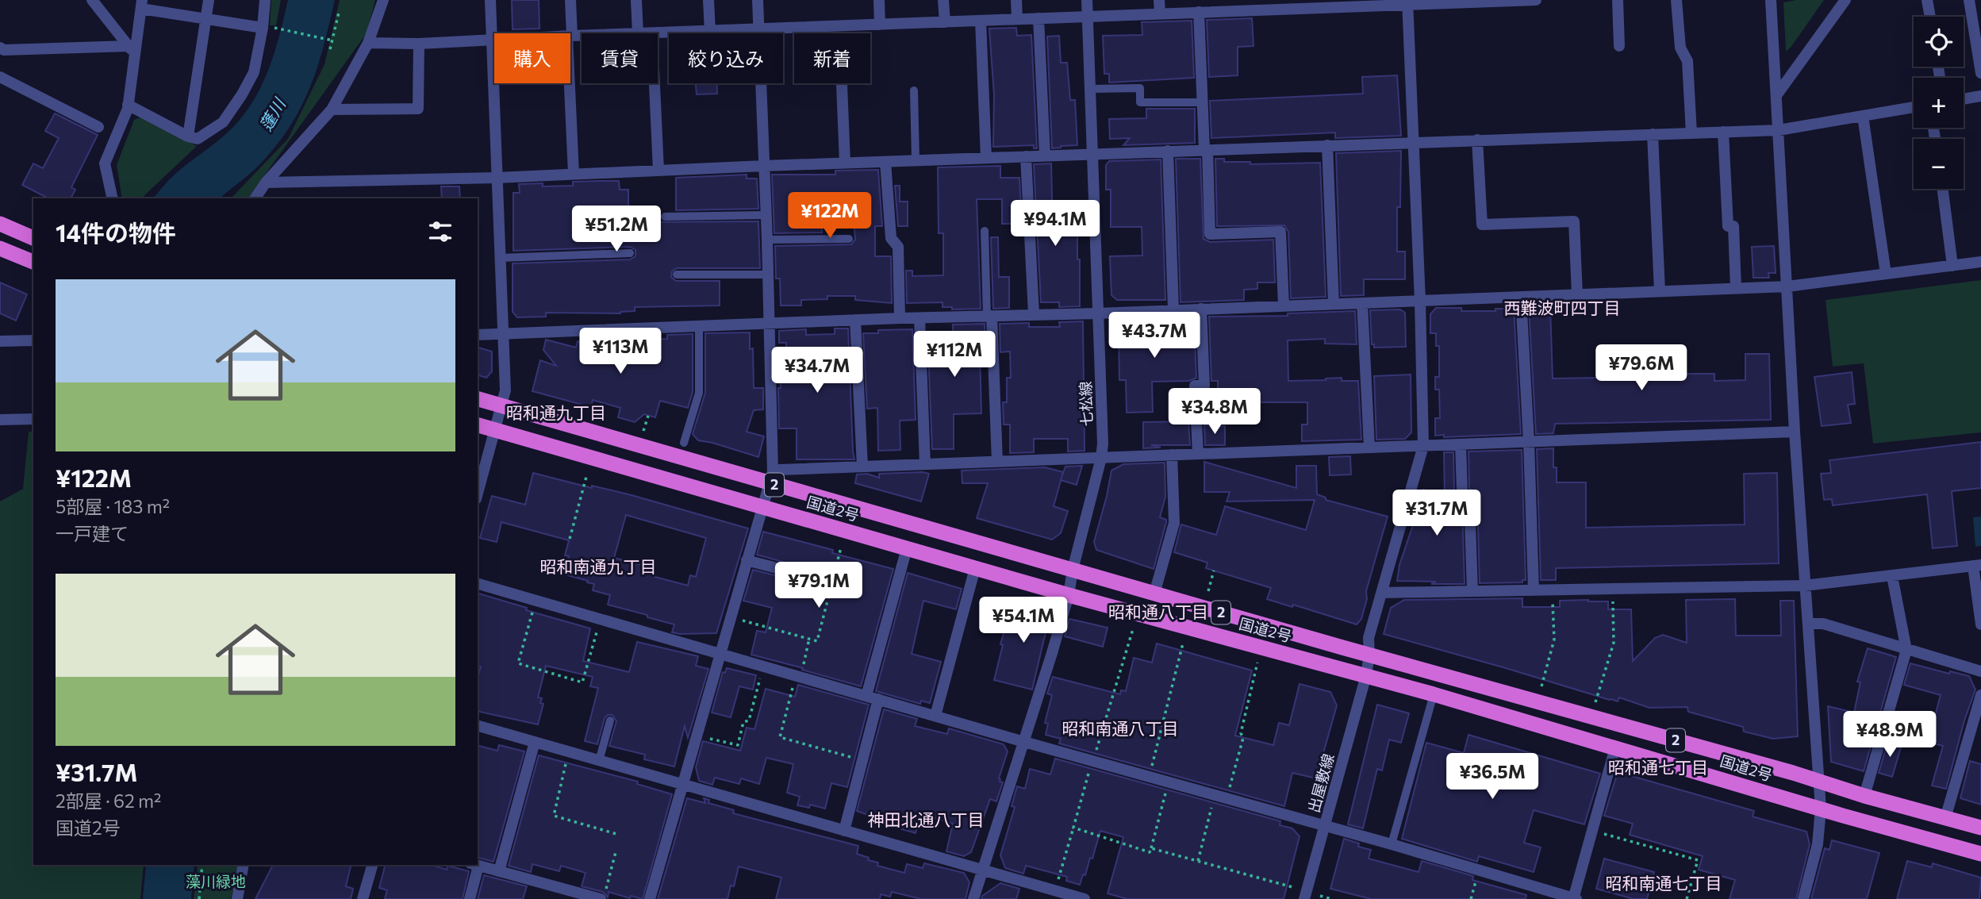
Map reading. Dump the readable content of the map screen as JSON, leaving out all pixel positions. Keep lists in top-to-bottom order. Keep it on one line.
{"streets":{"highway":["2","国道2号"],"street":["七松線","出屋敷線"]},"crossings":[["七松線","国道2号"],["国道2号","出屋敷線"]],"districts":["西難波町四丁目","昭和通九丁目","昭和南通九丁目","昭和通八丁目","昭和南通八丁目","昭和通七丁目","神田北通八丁目","昭和南通七丁目"],"water":["蓬川"],"parks":["藻川緑地"],"page":{"map_buttons":["+","−"],"chip":["購入","賃貸","絞り込み","新着"],"price":["¥122M","¥94.1M","¥51.2M","¥43.7M","¥113M","¥112M","¥79.6M","¥34.7M","¥34.8M","¥31.7M","¥79.1M","¥54.1M","¥48.9M","¥36.5M"],"heading":"14件の物件","list":[{"name":"¥122M","note":"5部屋 · 183 m² · 一戸建て"},{"name":"¥31.7M","note":"2部屋 · 62 m² · 国道2号"}]}}
